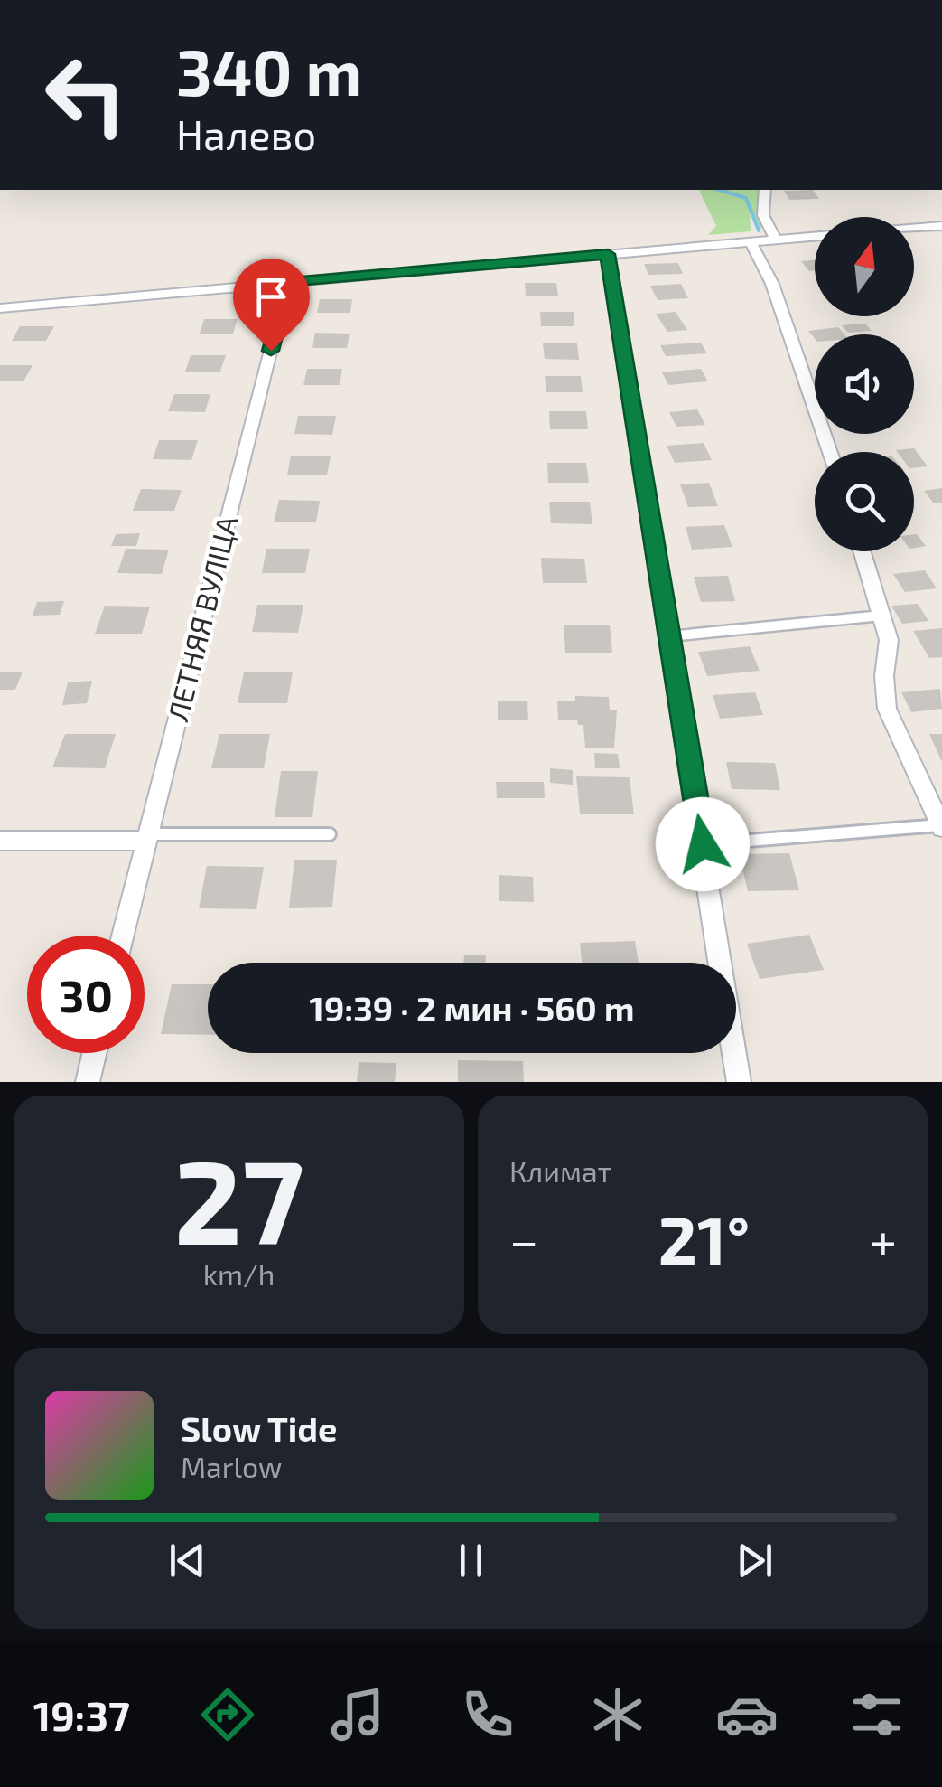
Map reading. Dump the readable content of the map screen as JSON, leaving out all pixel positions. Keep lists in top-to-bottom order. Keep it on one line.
{"streets":{"street":["ЛЕТНЯЯ ВУЛІЦА"]},"north":"top","page":{"turn":["340 m","Налево"],"limit":"30","trip":"19:39 · 2 мин · 560 m","tile":[["27","km/h"],"Климат"],"heat":["−","21°","+"],"song":["Slow Tide","Marlow"],"tabs":"19:37"}}
